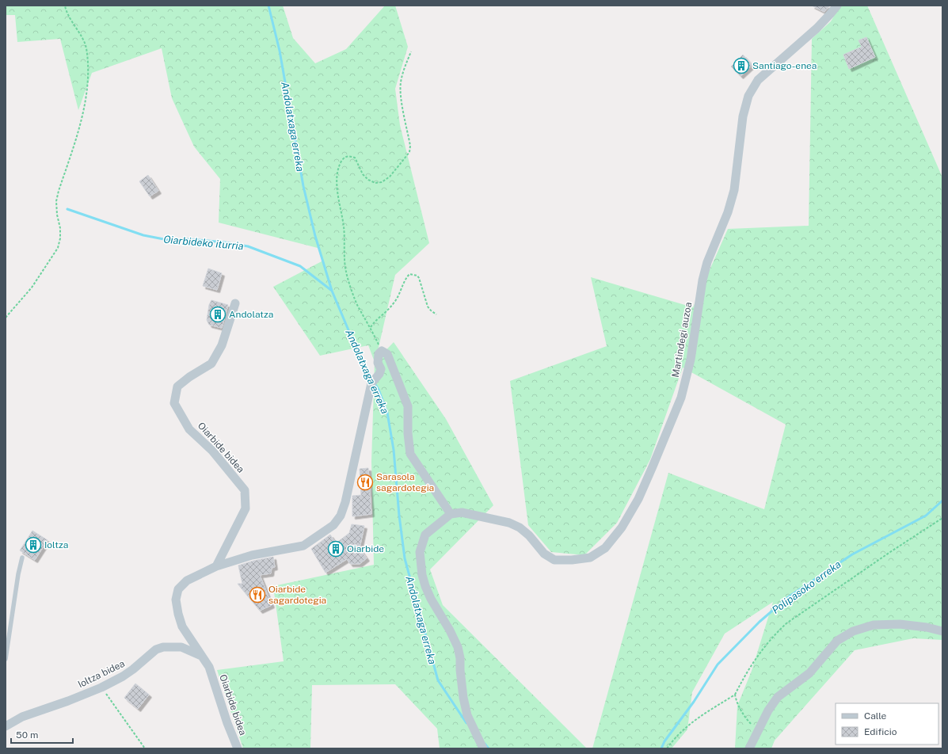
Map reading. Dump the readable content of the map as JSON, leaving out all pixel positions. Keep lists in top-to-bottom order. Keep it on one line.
{"streets":{"street":["Martindegi auzoa","Oiarbide bidea","Ioltza bidea"]},"crossings":[["Oiarbide bidea","Ioltza bidea"]],"water":["Andolatxaga erreka","Oiarbideko iturria","Polipasoko erreka"],"places":{"building":["Santiago-enea","Andolatza","Ioltza","Oiarbide"],"restaurant":["Sarasola sagardotegia","Oiarbide sagardotegia"]},"legend":["Calle","Edificio"],"scale_bar":"50 m"}
